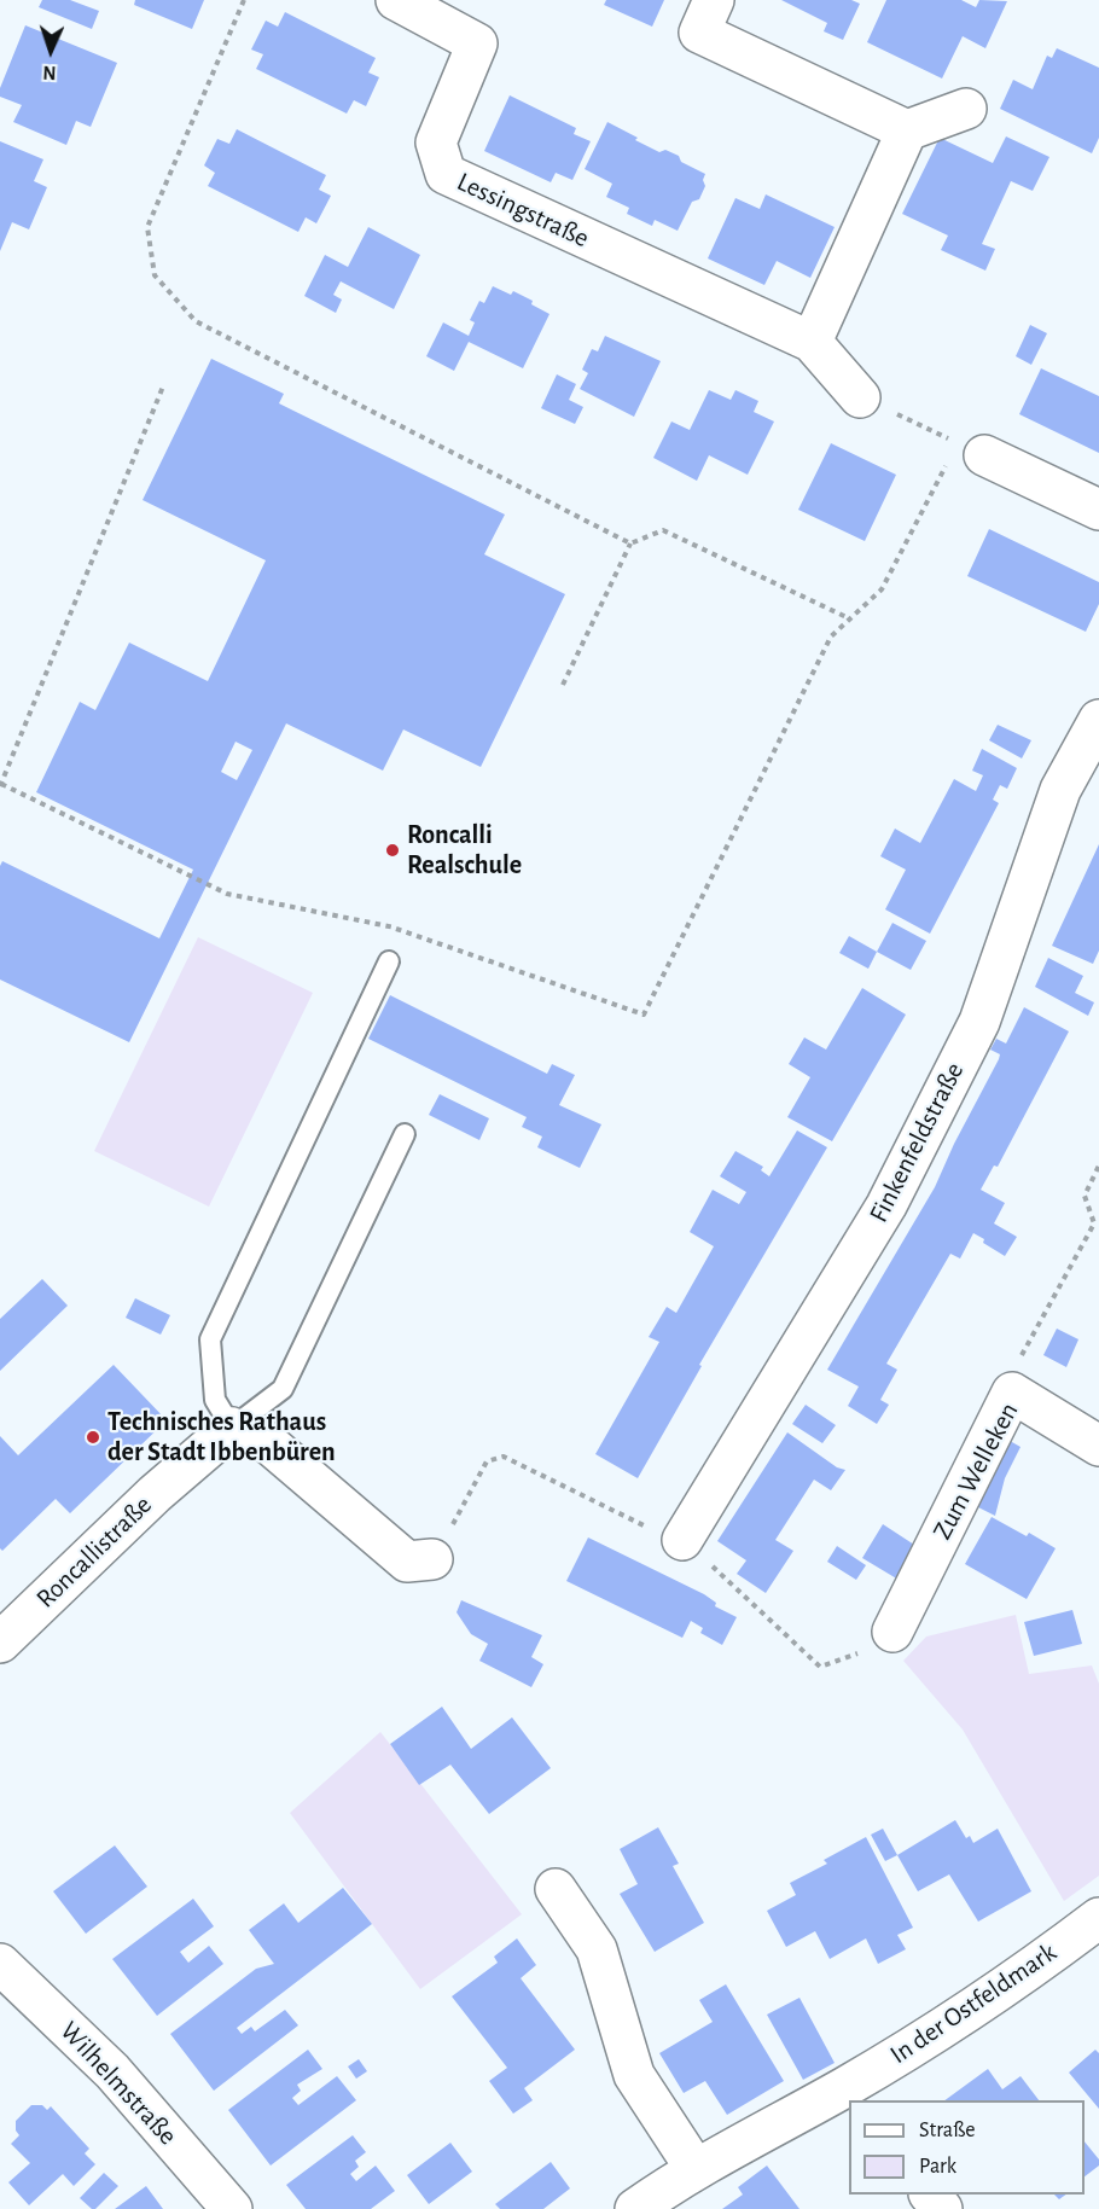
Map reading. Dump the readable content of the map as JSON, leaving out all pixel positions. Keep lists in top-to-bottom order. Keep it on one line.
{"streets":{"street":["Lessingstraße","Finkenfeldstraße","Zum Welleken","Roncallistraße","In der Ostfeldmark","Wilhelmstraße"]},"places":["Roncalli Realschule","Technisches Rathaus der Stadt Ibbenbüren"],"legend":["Straße","Park"],"north":"bottom"}
